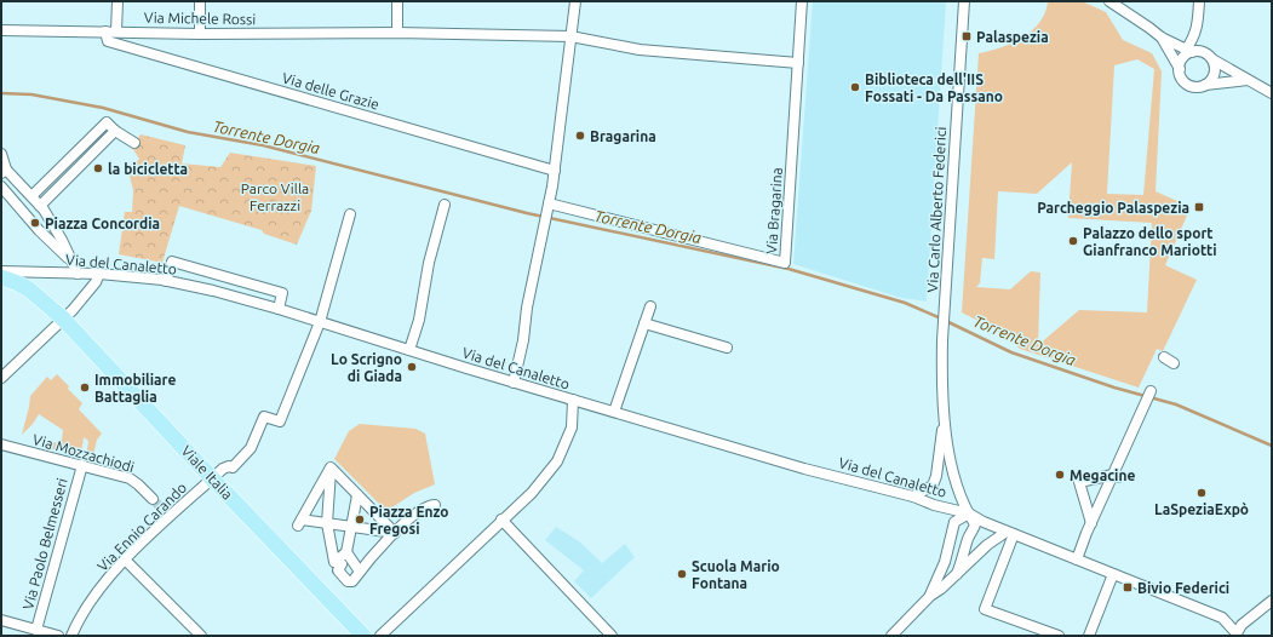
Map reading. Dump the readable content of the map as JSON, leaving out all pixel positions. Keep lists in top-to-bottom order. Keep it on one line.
{"streets":{"main road":["Viale Italia"],"street":["Via Michele Rossi","Via delle Grazie","Via Carlo Alberto Federici","Via Bragarina","Via del Canaletto","Via Mozzachiodi","Via Ennio Carando","Via Paolo Belmesseri"]},"crossings":[["Via Michele Rossi","Via delle Grazie"],["Via Carlo Alberto Federici","Via del Canaletto"],["Via del Canaletto","Via Ennio Carando"],["Via Mozzachiodi","Via Paolo Belmesseri"],["Viale Italia","Via Ennio Carando"]],"water":["Torrente Dorgia"],"parks":["Parco Villa Ferrazzi"],"places":{"transit":["Palaspezia","Parcheggio Palaspezia","Bivio Federici"],"other":["Biblioteca dell'IIS Fossati - Da Passano","Bragarina","la bicicletta","Piazza Concordia","Palazzo dello sport Gianfranco Mariotti","Lo Scrigno di Giada","Immobiliare Battaglia","Megacine","LaSpeziaExpò","Piazza Enzo Fregosi","Scuola Mario Fontana"]}}
